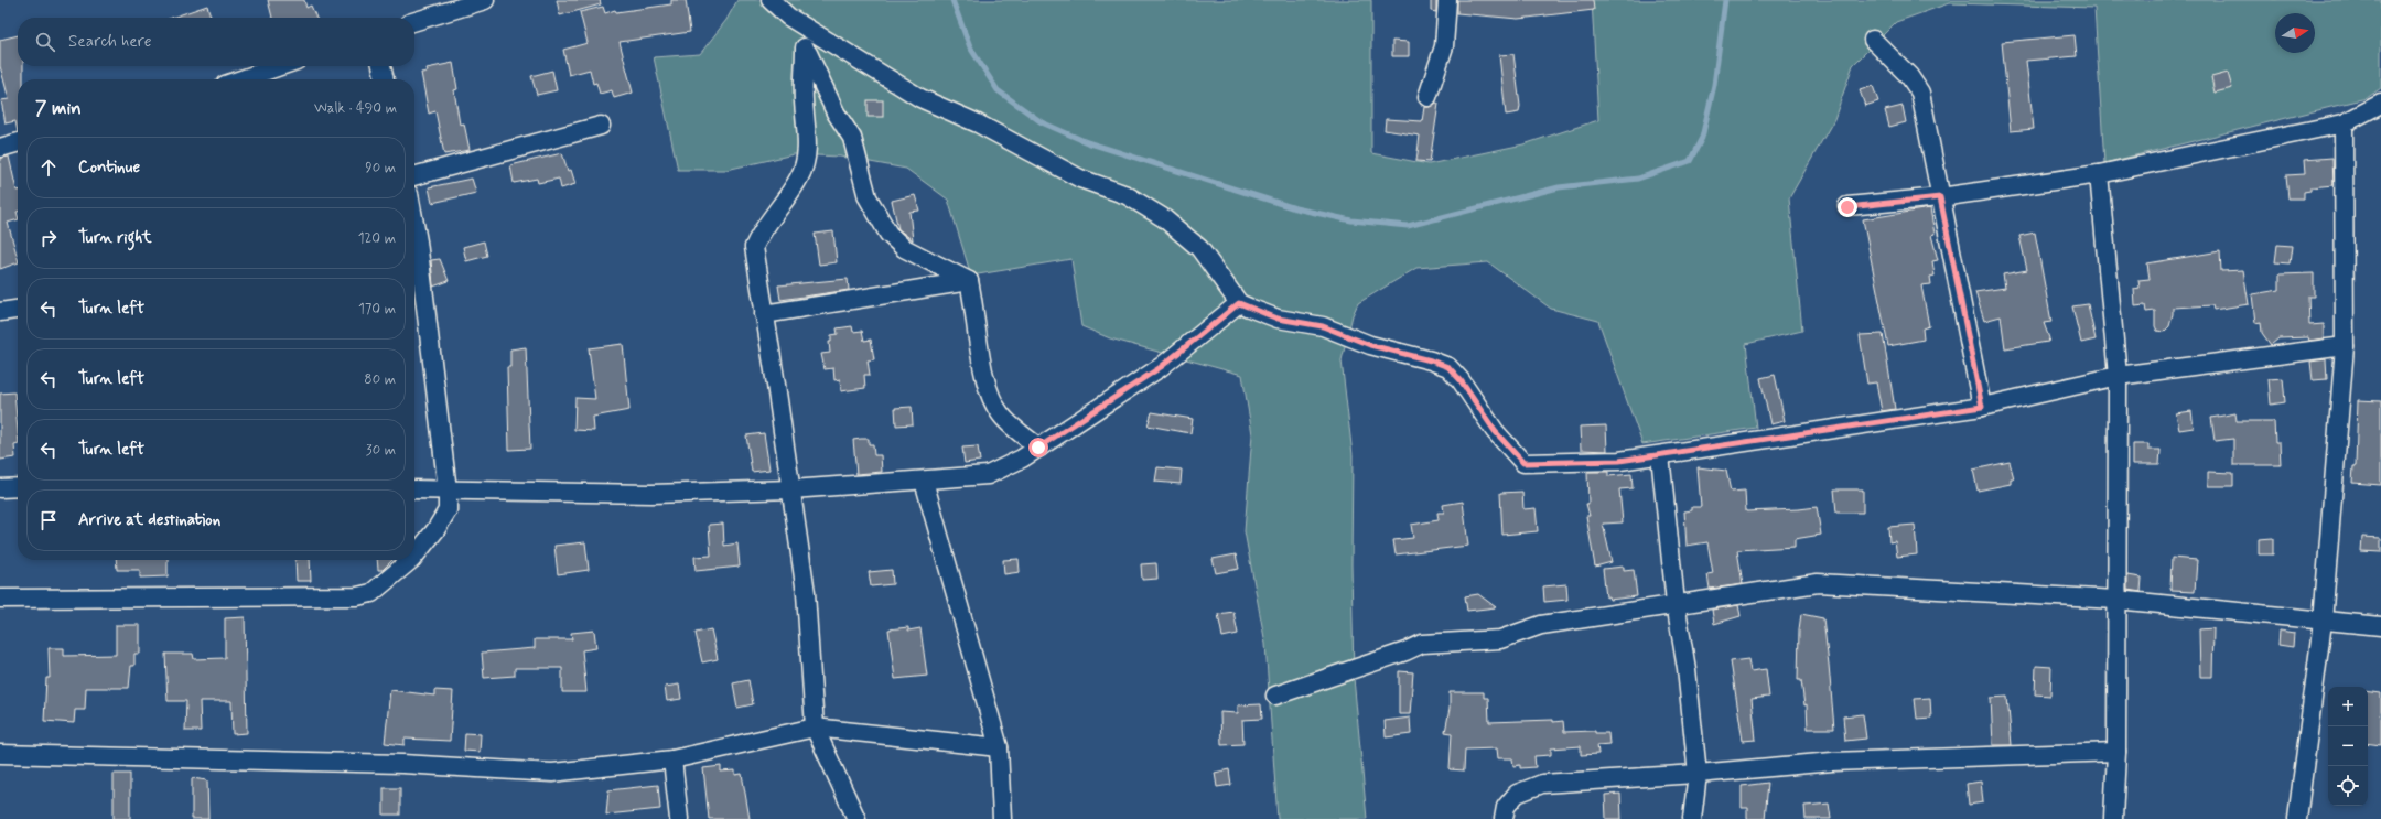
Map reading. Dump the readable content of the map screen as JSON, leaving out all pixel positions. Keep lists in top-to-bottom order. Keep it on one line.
{"north":"right","page":{"search":"Search here","heading":["7 min","Walk · 490 m"],"list":[["Continue","90 m"],["Turn right","120 m"],["Turn left","170 m"],["Turn left","80 m"],["Turn left","30 m"],"Arrive at destination"],"map_buttons":["+","−"]}}
